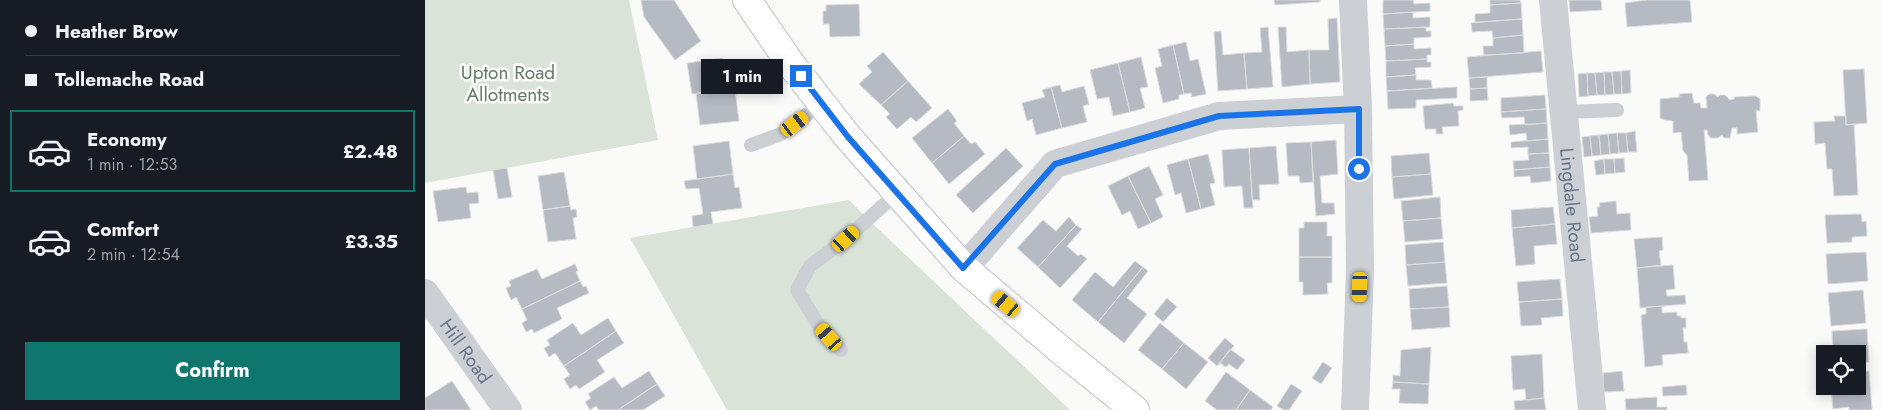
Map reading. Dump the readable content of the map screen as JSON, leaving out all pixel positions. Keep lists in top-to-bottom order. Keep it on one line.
{"streets":{"street":["Lingdale Road","Hill Road"]},"parks":["Upton Road Allotments"],"page":{"banner":["Heather Brow","Tollemache Road"],"bubble":"1 min","list":[{"name":"Economy","note":"1 min · 12:53","value":"£2.48"},{"name":"Comfort","note":"2 min · 12:54","value":"£3.35"}],"buttons":"Confirm"}}
